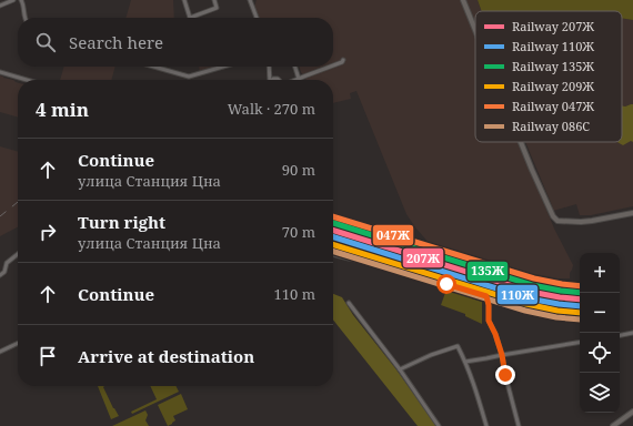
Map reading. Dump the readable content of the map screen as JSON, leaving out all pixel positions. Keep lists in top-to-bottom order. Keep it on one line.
{"lines":["rail line 047Ж","rail line 135Ж","rail line 207Ж","rail line 110Ж","rail line 209Ж","rail line 086С"],"legend":["Railway 207Ж","Railway 110Ж","Railway 135Ж","Railway 209Ж","Railway 047Ж","Railway 086С"],"page":{"search":"Search here","heading":["4 min","Walk · 270 m"],"list":[["Continue","улица Станция Цна","90 m"],["Turn right","улица Станция Цна","70 m"],["Continue","110 m"],"Arrive at destination"],"map_buttons":["+","−"]}}
